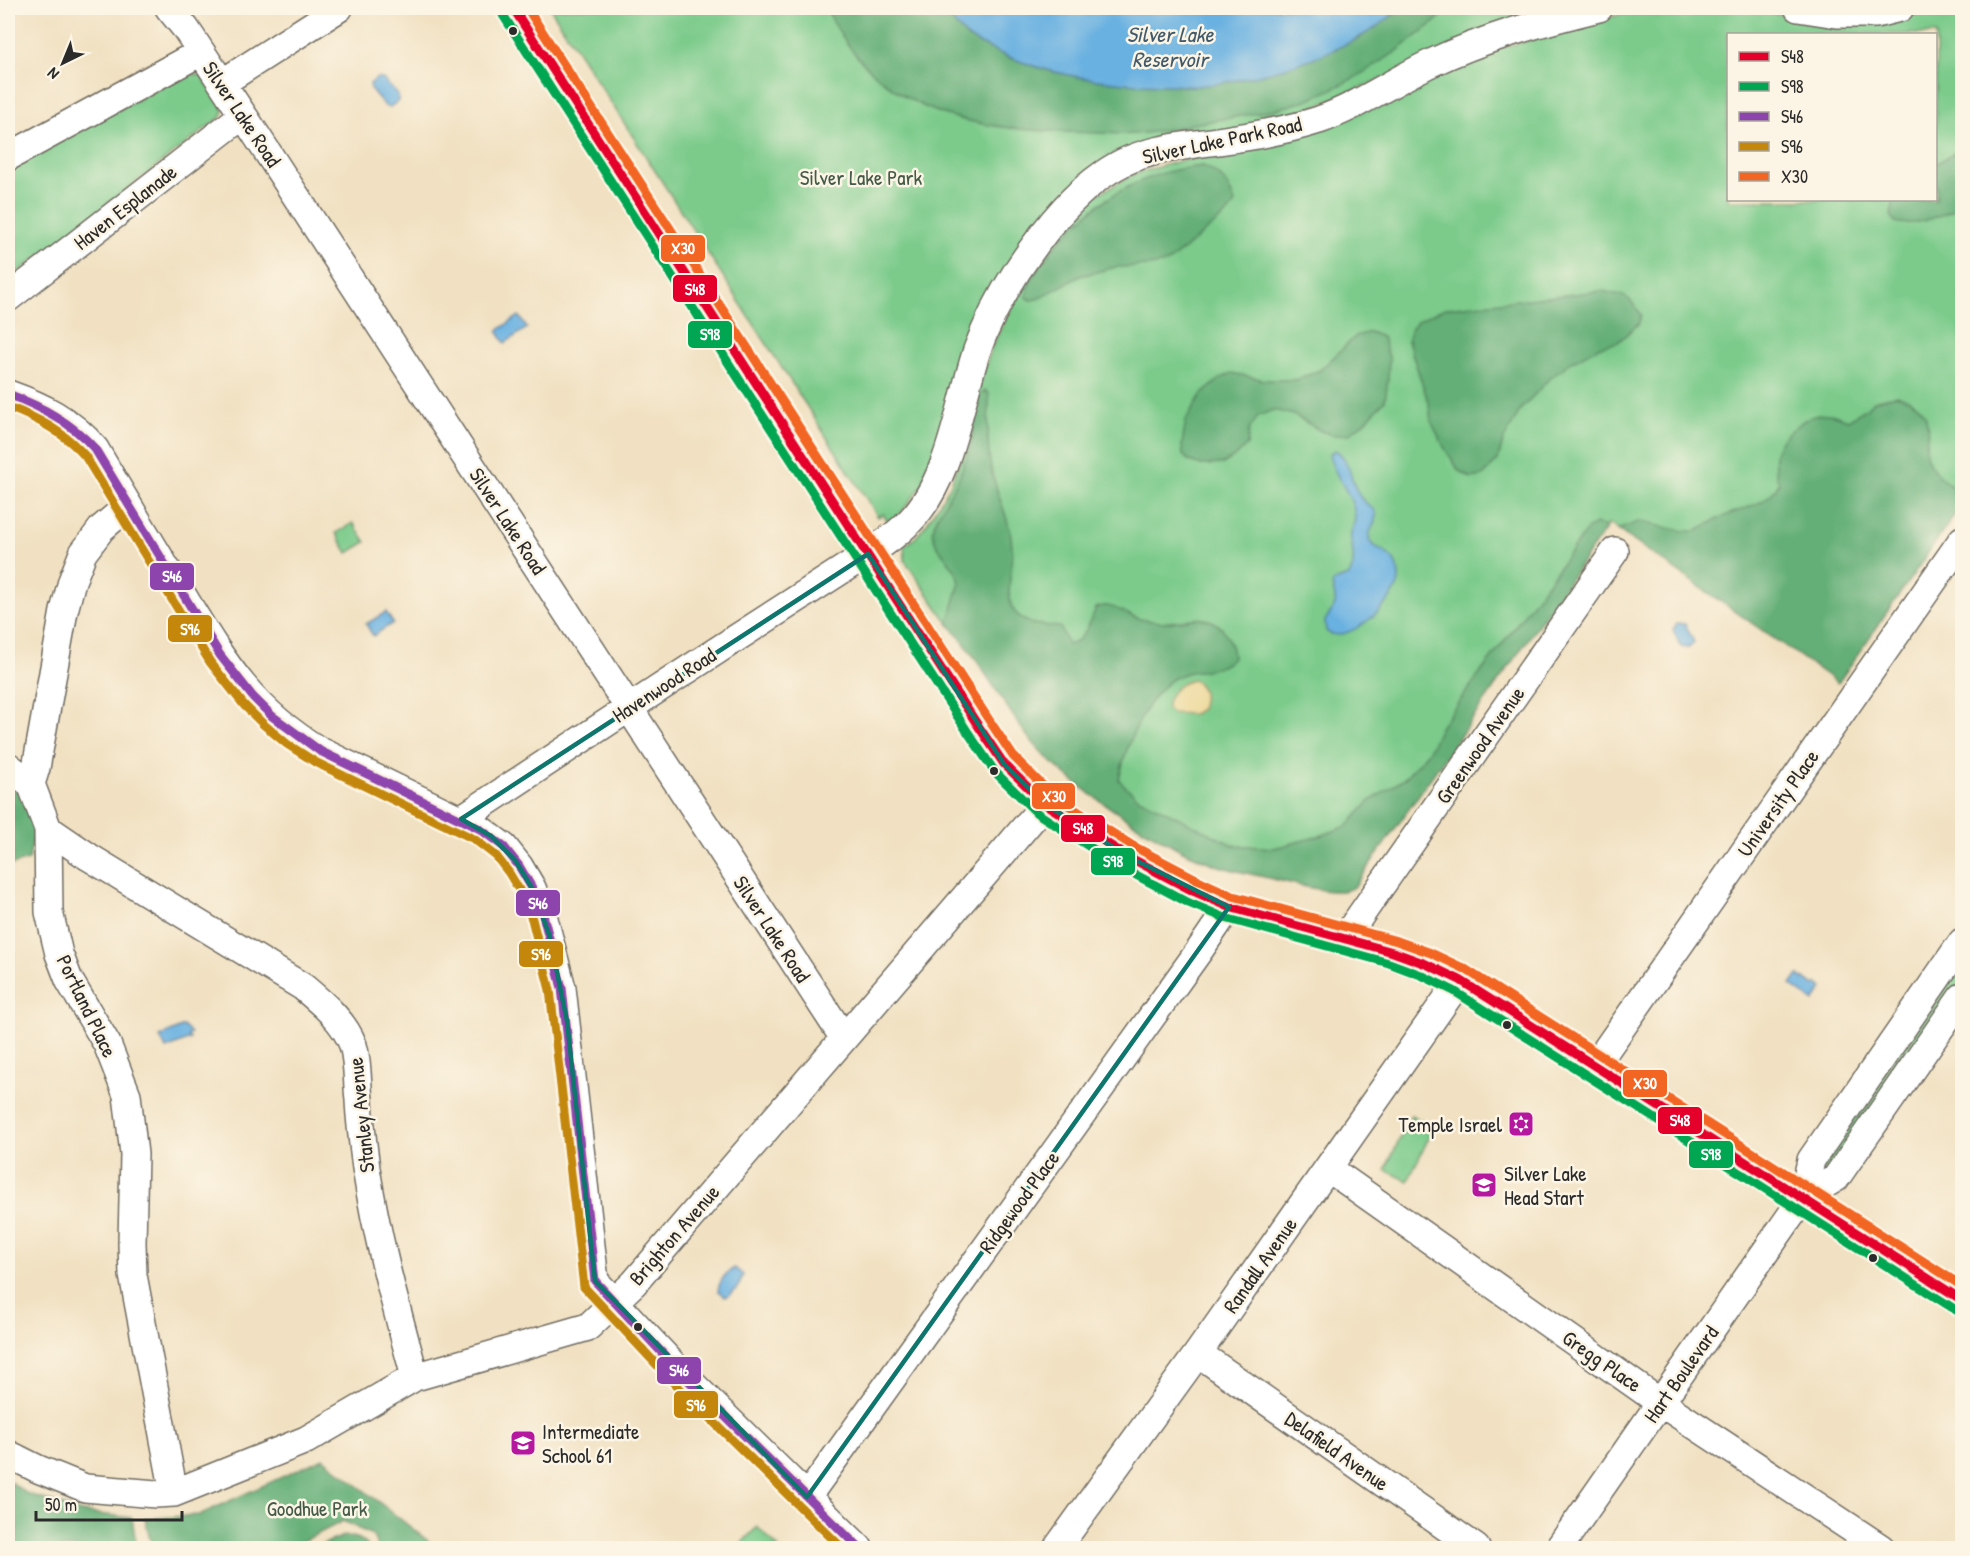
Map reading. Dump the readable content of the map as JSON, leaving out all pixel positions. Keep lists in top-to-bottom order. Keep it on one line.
{"streets":{"street":["Silver Lake Road","Silver Lake Park Road","Haven Esplanade","Havenwood Road","Greenwood Avenue","University Place","Portland Place","Stanley Avenue","Ridgewood Place","Brighton Avenue","Randall Avenue","Gregg Place","Hart Boulevard","Delafield Avenue"]},"crossings":[["Silver Lake Road","Haven Esplanade"],["Silver Lake Road","Havenwood Road"],["Silver Lake Road","Brighton Avenue"],["Silver Lake Park Road","Havenwood Road"],["Portland Place","Stanley Avenue"],["Portland Place","Brighton Avenue"],["Stanley Avenue","Brighton Avenue"],["Randall Avenue","Gregg Place"],["Randall Avenue","Delafield Avenue"],["Gregg Place","Hart Boulevard"]],"water":["Silver Lake Reservoir"],"parks":["Silver Lake Park","Goodhue Park"],"places":{"synagogue":["Temple Israel"],"school or university":["Silver Lake Head Start","Intermediate School 61"]},"lines":["transit line S48","transit line X30","transit line S98","transit line S46","transit line S96"],"legend":["S48","S98","S46","S96","X30"],"scale_bar":"50 m","north":"bottom left"}
